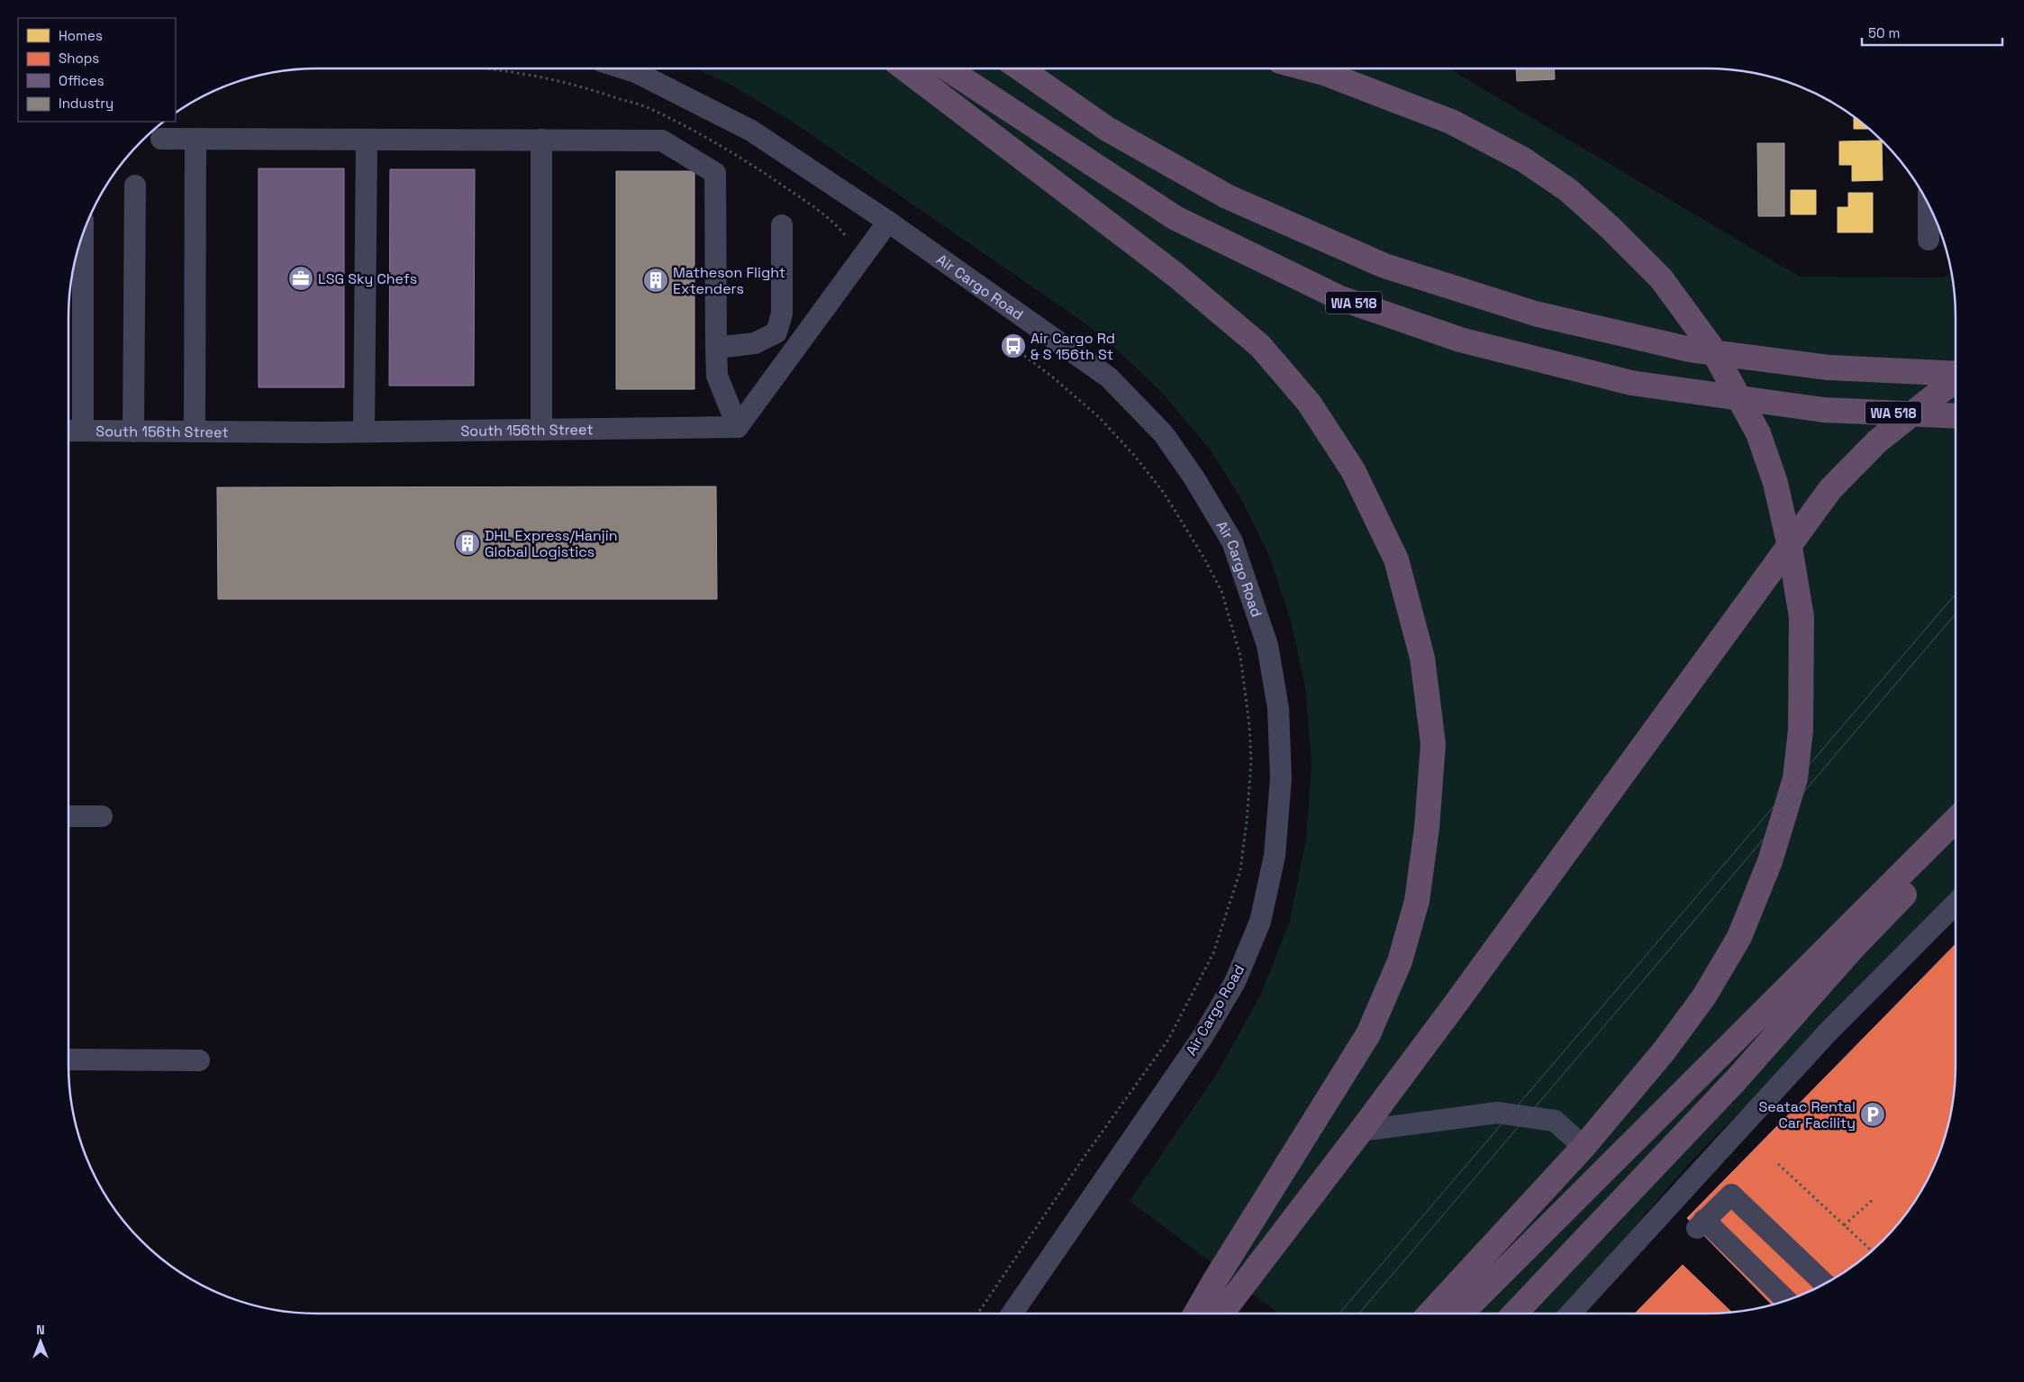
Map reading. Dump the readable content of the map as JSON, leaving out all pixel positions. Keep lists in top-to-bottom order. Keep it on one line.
{"streets":{"highway":["WA 518"],"street":["Air Cargo Road","South 156th Street"]},"places":{"office":["LSG Sky Chefs"],"building":["Matheson Flight Extenders","DHL Express/Hanjin Global Logistics"],"bus stop":["Air Cargo Rd & S 156th St"],"parking":["Seatac Rental Car Facility"]},"legend":["Homes","Shops","Offices","Industry"],"scale_bar":"50 m","north":"top"}
